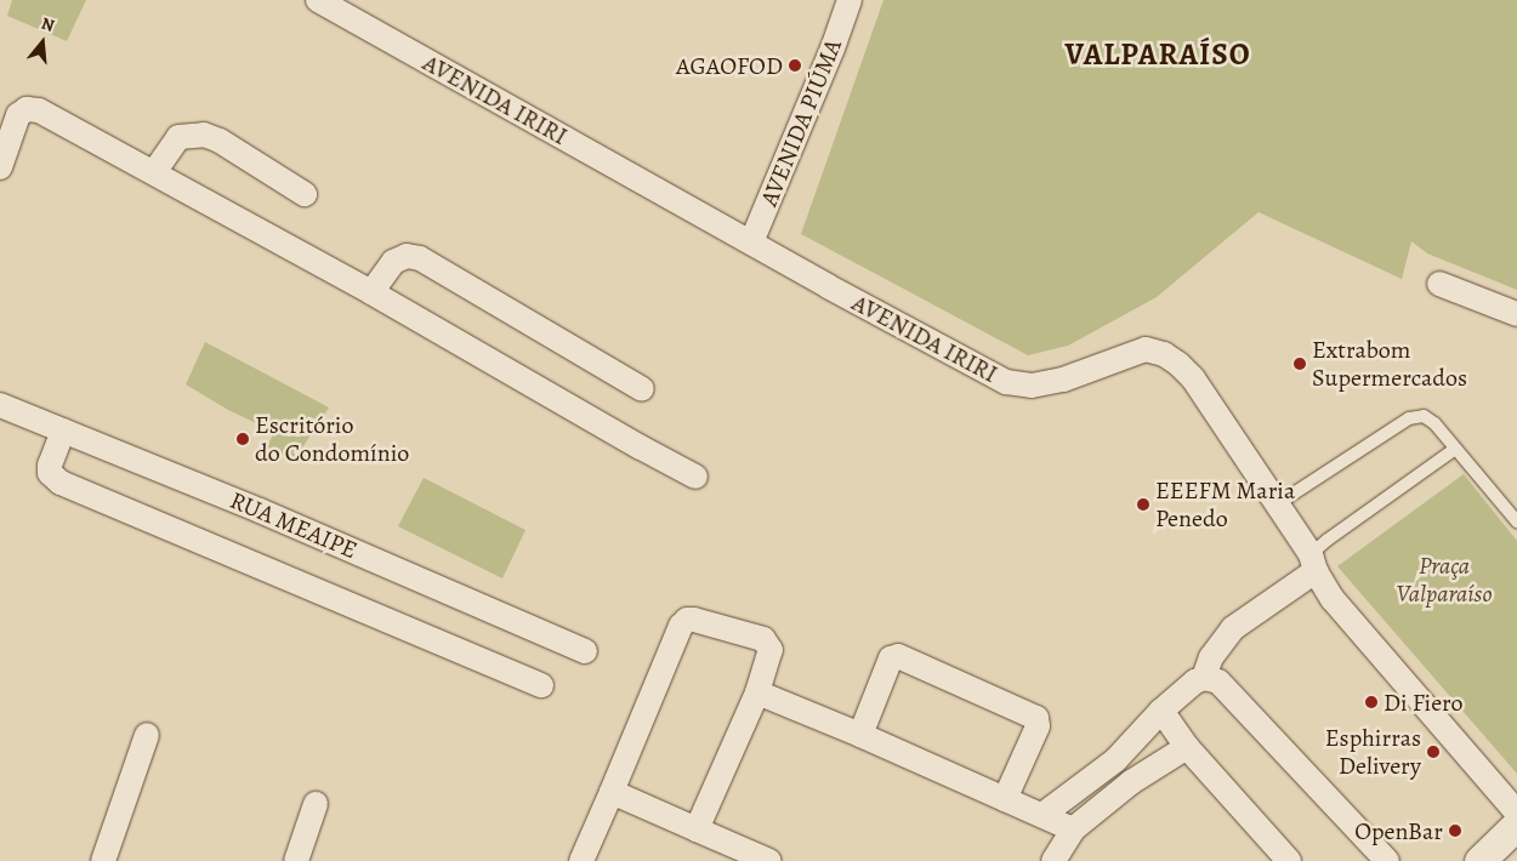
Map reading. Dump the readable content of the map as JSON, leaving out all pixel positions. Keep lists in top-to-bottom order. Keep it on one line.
{"streets":{"street":["AVENIDA IRIRI","AVENIDA PIÚMA","RUA MEAIPE"]},"crossings":[["AVENIDA IRIRI","AVENIDA PIÚMA"]],"districts":["VALPARAÍSO"],"parks":["Praça Valparaíso"],"places":["AGAOFOD","Extrabom Supermercados","Escritório do Condomínio","EEEFM Maria Penedo","Di Fiero","Esphirras Delivery","OpenBar"],"north":"top"}
